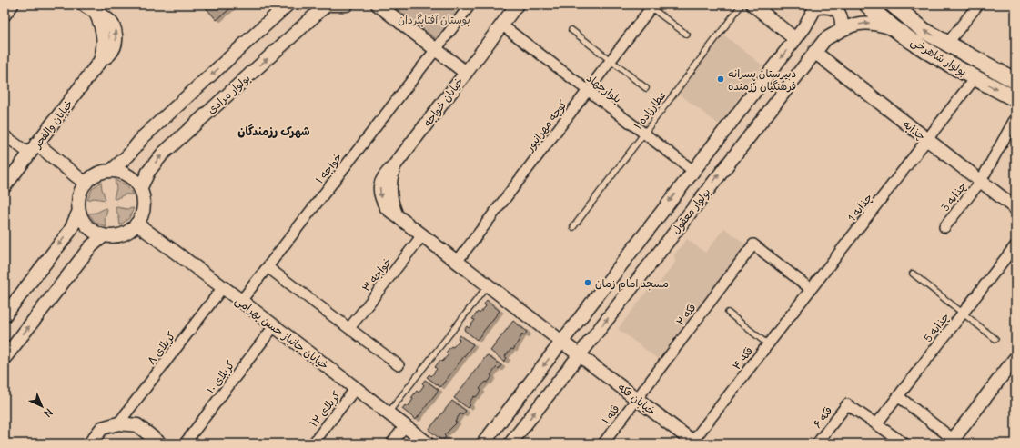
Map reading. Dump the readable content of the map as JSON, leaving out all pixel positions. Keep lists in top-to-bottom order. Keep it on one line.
{"streets":{"main road":["بولوار شاهرخی"],"street":["بلوارجهاد","بولوار مرادی","خیابان خواجه","خیابان والفجر","کوچه مهرانپور","چذابه","خواجه ۱","چذابه 3","چذابه 1","بولوار معقول","خواجه ۳","فکه ۲","چذابه 5","خیابان جانباز حسن بهرامی","کربلای ۸","فکه ۴","کربلای ۱۰","خیابان فکه","کربلای ۱۲","فکه ۱","فکه ۶"],"lane":["عطارزاده ۱"]},"crossings":[["بولوار شاهرخی","چذابه 1"],["بولوار شاهرخی","بولوار معقول"],["بلوارجهاد","عطارزاده ۱"],["بلوارجهاد","کوچه مهرانپور"],["بلوارجهاد","بولوار معقول"],["بولوار مرادی","خیابان جانباز حسن بهرامی"],["خیابان خواجه","کوچه مهرانپور"],["خیابان خواجه","خواجه ۱"],["خیابان خواجه","بولوار معقول"],["خیابان خواجه","خواجه ۳"],["خیابان خواجه","خیابان فکه"],["چذابه","چذابه 3"],["چذابه","چذابه 1"],["چذابه","بولوار معقول"],["خواجه ۱","خیابان جانباز حسن بهرامی"],["چذابه 1","فکه ۲"],["چذابه 1","فکه ۴"],["بولوار معقول","خیابان فکه"],["فکه ۲","فکه ۴"],["فکه ۲","خیابان فکه"],["فکه ۲","فکه ۱"],["چذابه 5","فکه ۶"],["خیابان جانباز حسن بهرامی","کربلای ۸"],["خیابان جانباز حسن بهرامی","کربلای ۱۰"],["خیابان جانباز حسن بهرامی","کربلای ۱۲"],["فکه ۴","خیابان فکه"],["خیابان فکه","فکه ۱"]],"districts":["شهرک رزمندگان"],"parks":["بوستان آفتابگردان"],"places":["دبیرستان پسرانه فرهنگیان رزمنده","مسجد امام زمان"],"north":"bottom right"}
